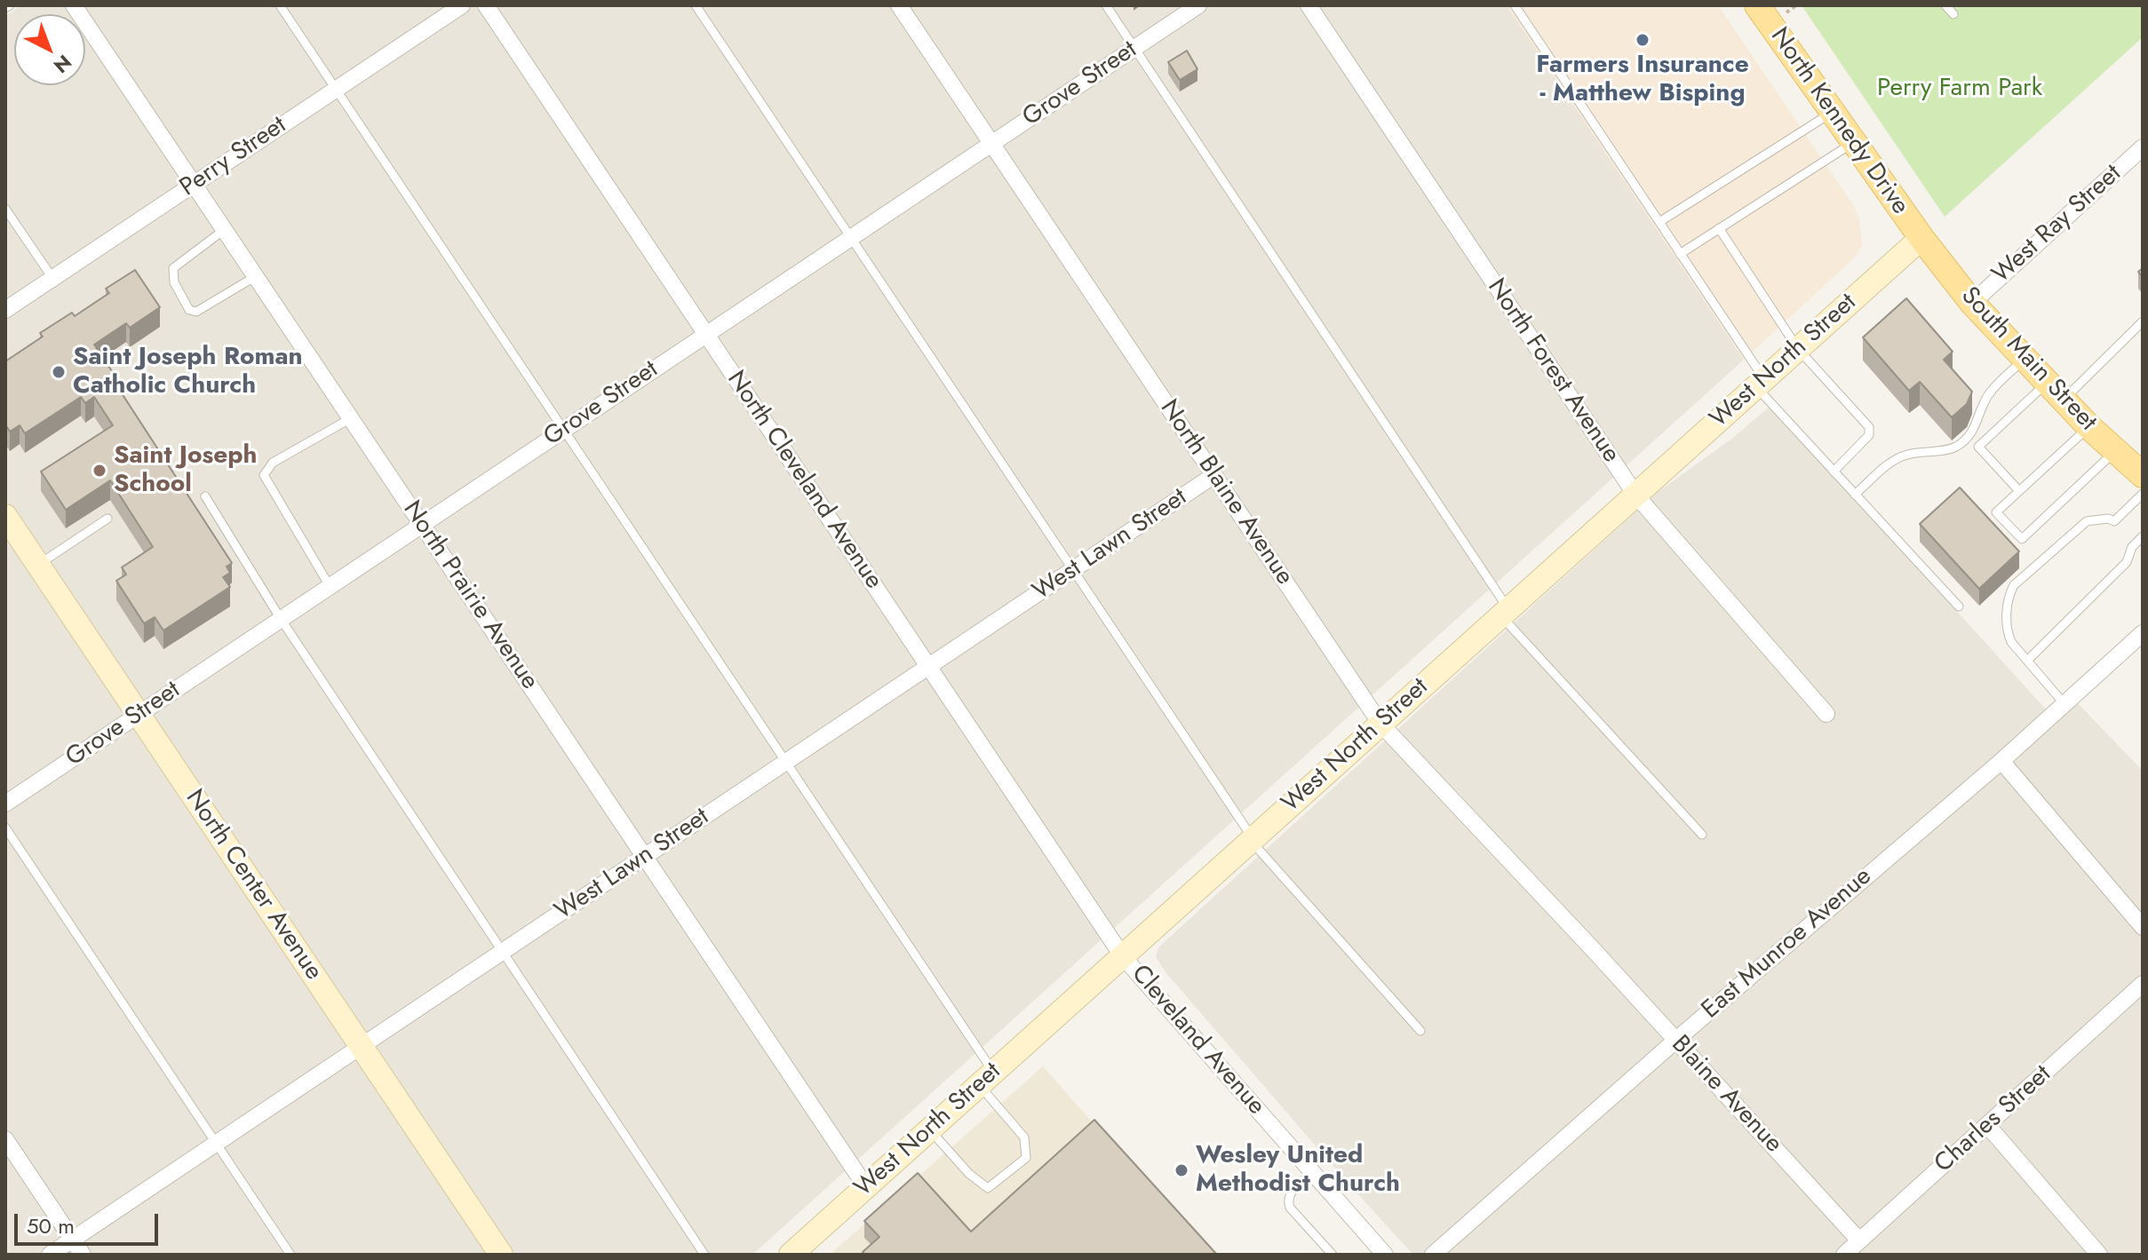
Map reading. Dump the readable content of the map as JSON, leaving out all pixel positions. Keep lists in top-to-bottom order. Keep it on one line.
{"streets":{"main road":["North Kennedy Drive","South Main Street","West North Street","North Center Avenue"],"street":["Grove Street","Perry Street","West Ray Street","North Forest Avenue","North Cleveland Avenue","North Blaine Avenue","West Lawn Street","North Prairie Avenue","East Munroe Avenue","Cleveland Avenue","Blaine Avenue","Charles Street"]},"crossings":[["Grove Street","North Cleveland Avenue"],["Grove Street","North Blaine Avenue"],["Grove Street","North Prairie Avenue"],["Grove Street","North Center Avenue"],["North Kennedy Drive","South Main Street"],["North Kennedy Drive","West North Street"],["Perry Street","North Prairie Avenue"],["West Ray Street","South Main Street"],["South Main Street","West North Street"],["West North Street","North Forest Avenue"],["West North Street","North Cleveland Avenue"],["West North Street","North Blaine Avenue"],["West North Street","North Prairie Avenue"],["West North Street","Cleveland Avenue"],["North Cleveland Avenue","West Lawn Street"],["North Cleveland Avenue","Cleveland Avenue"],["North Blaine Avenue","West Lawn Street"],["North Blaine Avenue","Blaine Avenue"],["West Lawn Street","North Prairie Avenue"],["West Lawn Street","North Center Avenue"],["East Munroe Avenue","Blaine Avenue"],["Blaine Avenue","Charles Street"]],"parks":["Perry Farm Park"],"places":["Farmers Insurance - Matthew Bisping","Saint Joseph Roman Catholic Church","Saint Joseph School","Wesley United Methodist Church"],"scale_bar":"50 m","north":"bottom right"}
